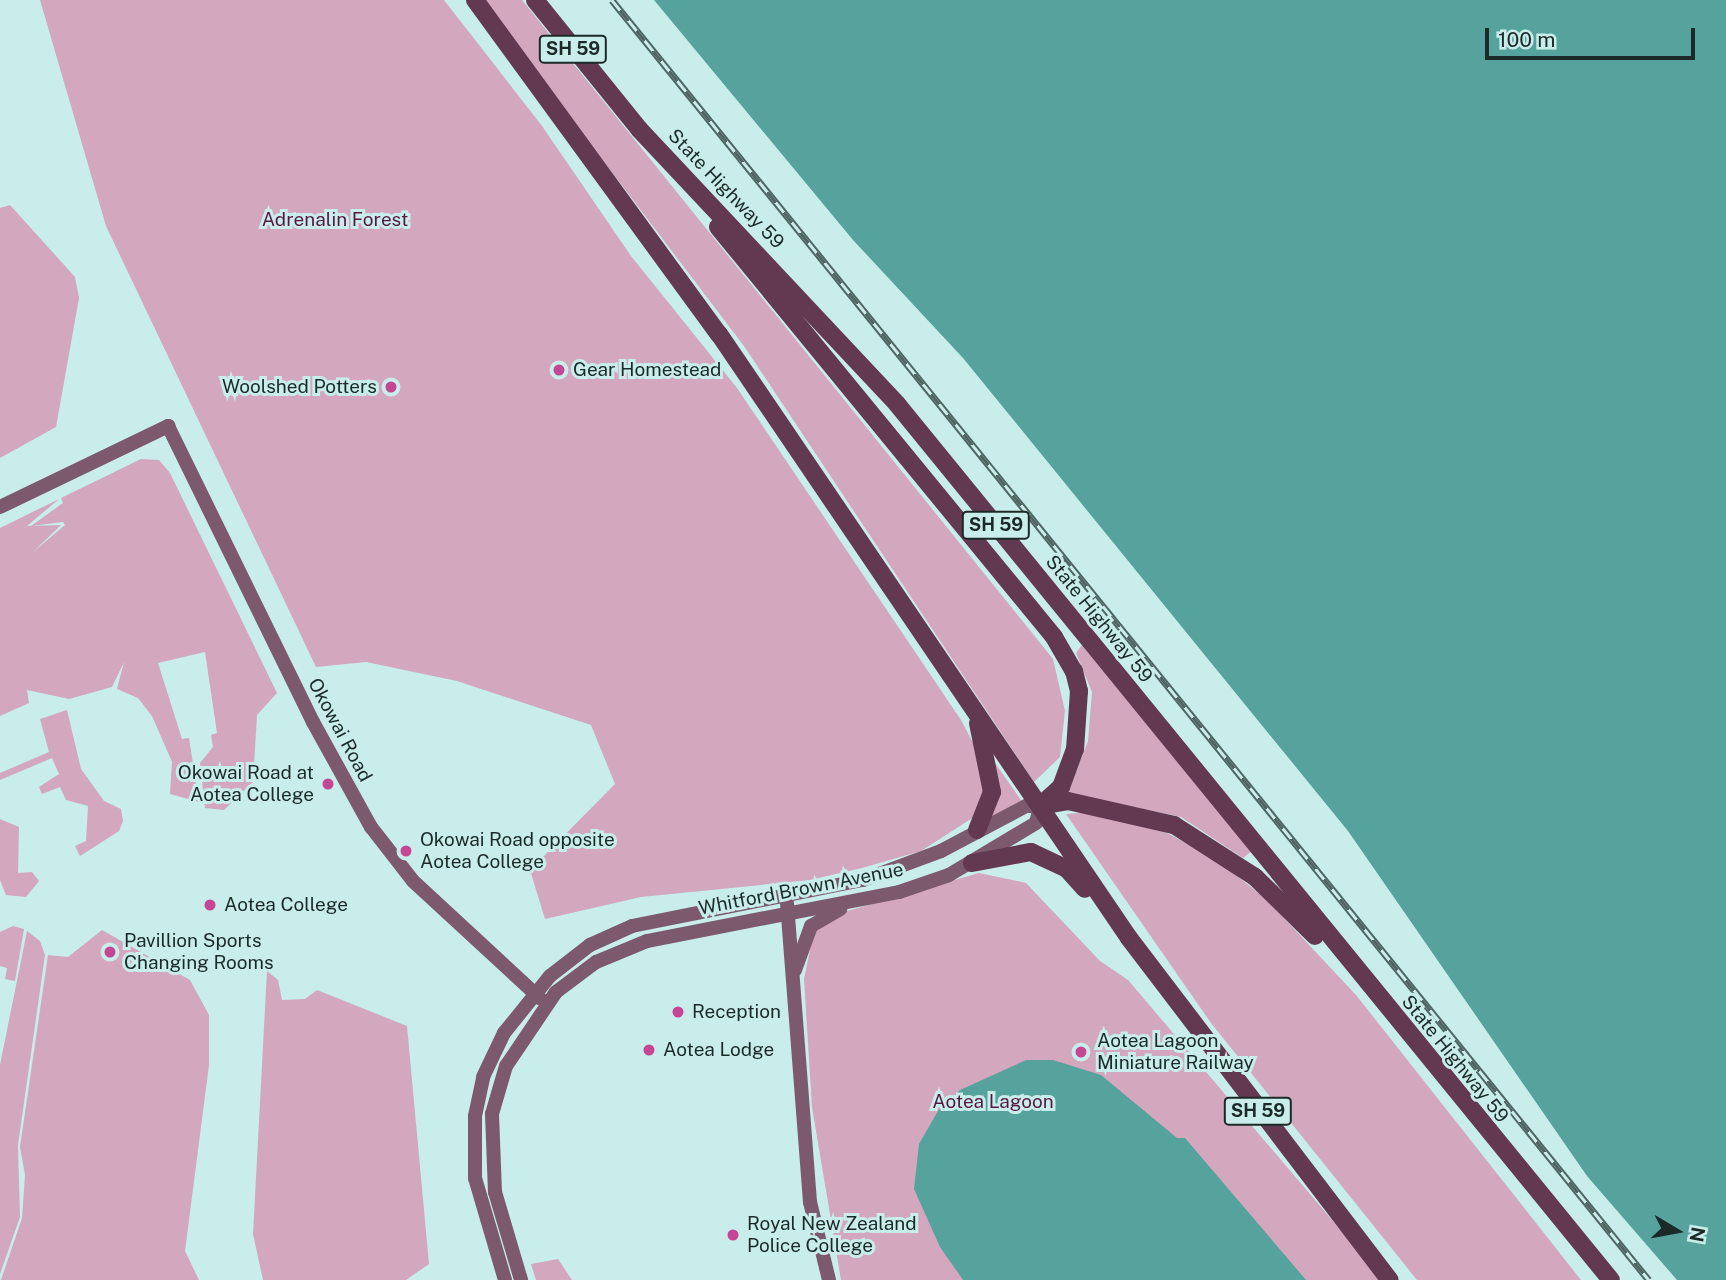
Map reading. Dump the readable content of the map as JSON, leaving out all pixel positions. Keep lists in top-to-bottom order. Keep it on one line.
{"streets":{"main road":["SH 59","State Highway 59","Okowai Road","Whitford Brown Avenue"]},"crossings":[["SH 59","Whitford Brown Avenue"],["Okowai Road","Whitford Brown Avenue"]],"parks":["Adrenalin Forest","Aotea Lagoon"],"places":["Gear Homestead","Woolshed Potters","Okowai Road at Aotea College","Okowai Road opposite Aotea College","Aotea College","Pavillion Sports Changing Rooms","Reception","Aotea Lodge","Aotea Lagoon Miniature Railway","Royal New Zealand Police College"],"scale_bar":"100 m","north":"right"}
